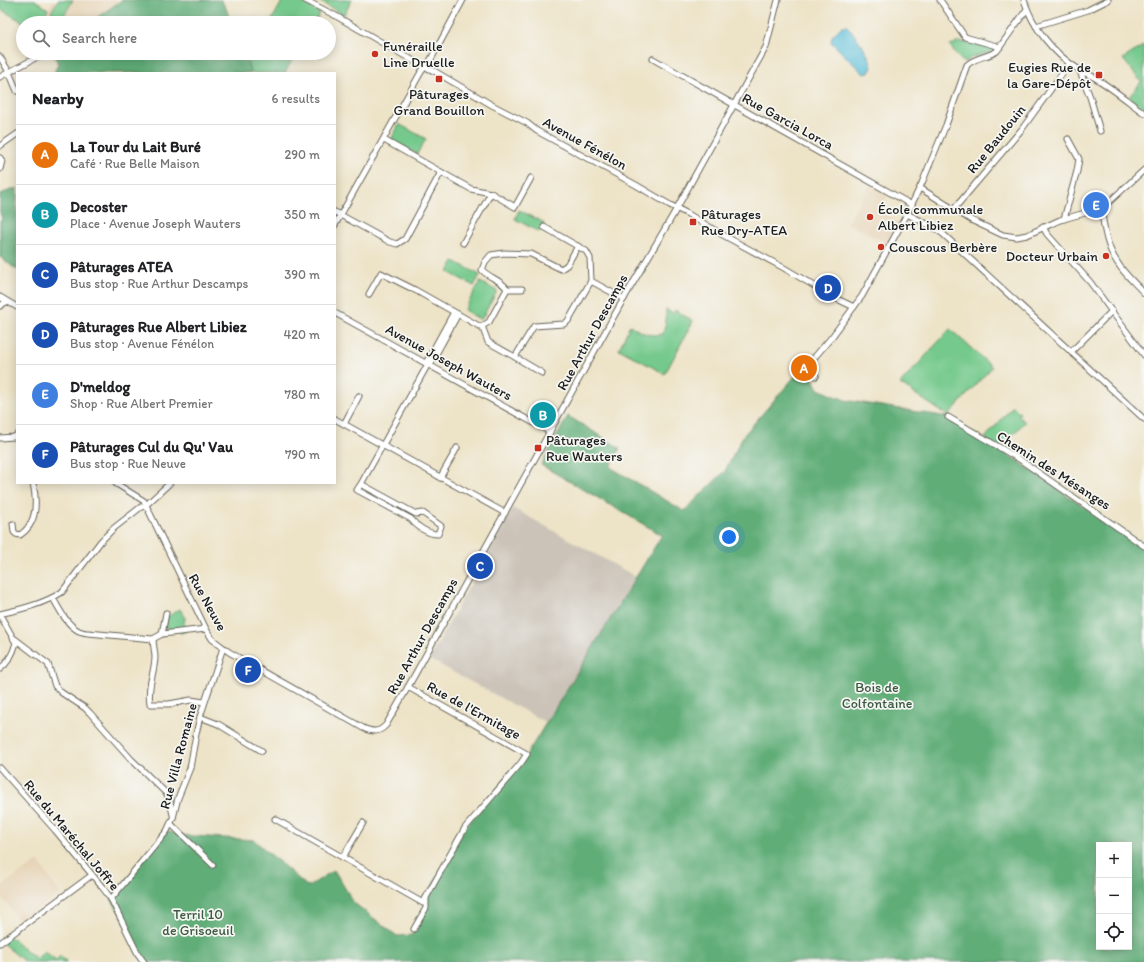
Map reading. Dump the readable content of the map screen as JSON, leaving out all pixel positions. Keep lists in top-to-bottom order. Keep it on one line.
{"streets":{"street":["Rue Garcia Lorca","Rue Baudouin","Avenue Fénélon","Rue Arthur Descamps","Avenue Joseph Wauters","Chemin des Mésanges","Rue Neuve","Rue de l'Ermitage","Rue Villa Romaine","Rue du Maréchal Joffre"]},"crossings":[["Rue Garcia Lorca","Rue Arthur Descamps"],["Avenue Fénélon","Rue Arthur Descamps"],["Rue Arthur Descamps","Avenue Joseph Wauters"],["Rue Arthur Descamps","Rue Neuve"],["Rue Arthur Descamps","Rue de l'Ermitage"],["Rue Neuve","Rue Villa Romaine"],["Rue Villa Romaine","Rue du Maréchal Joffre"]],"parks":["Bois de Colfontaine","Terril 10 de Grisoeuil"],"places":{"other":["Funéraille Line Druelle","École communale Albert Libiez","Couscous Berbère","Docteur Urbain"],"transit":["Eugies Rue de la Gare-Dépôt","Pâturages Grand Bouillon","Pâturages Rue Dry-ATEA","Pâturages Rue Wauters"]},"page":{"search":"Search here","heading":["Nearby","6 results"],"list":[{"mark":"A","name":"La Tour du Lait Buré","note":"Café · Rue Belle Maison","value":"290 m"},{"mark":"B","name":"Decoster","note":"Place · Avenue Joseph Wauters","value":"350 m"},{"mark":"C","name":"Pâturages ATEA","note":"Bus stop · Rue Arthur Descamps","value":"390 m"},{"mark":"D","name":"Pâturages Rue Albert Libiez","note":"Bus stop · Avenue Fénélon","value":"420 m"},{"mark":"E","name":"D'meldog","note":"Shop · Rue Albert Premier","value":"780 m"},{"mark":"F","name":"Pâturages Cul du Qu' Vau","note":"Bus stop · Rue Neuve","value":"790 m"}],"pins":["E","D","A","B","C","F"],"map_buttons":["+","−"]}}
